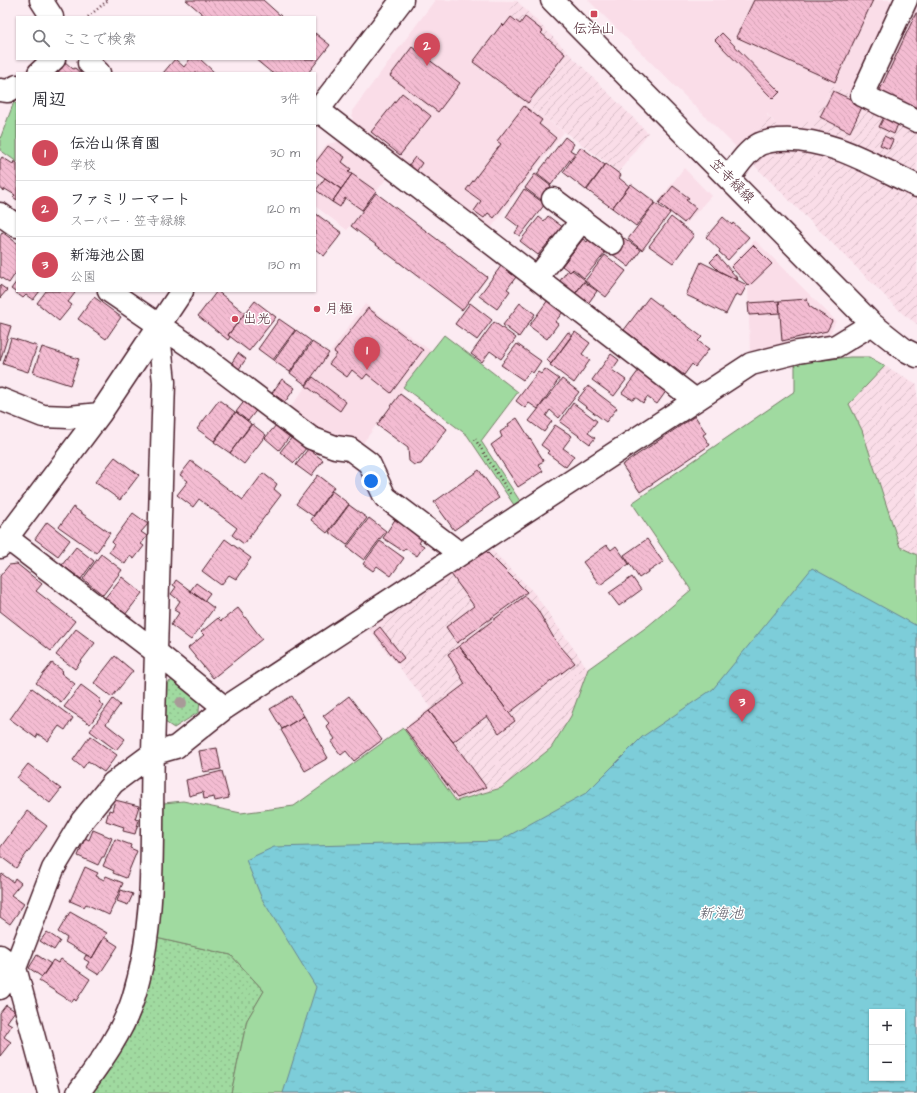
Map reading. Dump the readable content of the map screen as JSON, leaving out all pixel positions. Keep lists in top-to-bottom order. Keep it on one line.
{"streets":{"street":["笠寺緑線"]},"water":["新海池"],"places":{"transit":["伝治山"],"other":["月極","出光"]},"page":{"search":"ここで検索","pins":["2","1","3"],"heading":["周辺","3件"],"list":[{"mark":"1","name":"伝治山保育園","note":"学校","value":"30 m"},{"mark":"2","name":"ファミリーマート","note":"スーパー · 笠寺緑線","value":"120 m"},{"mark":"3","name":"新海池公園","note":"公園","value":"130 m"}],"map_buttons":["+","−"]}}
